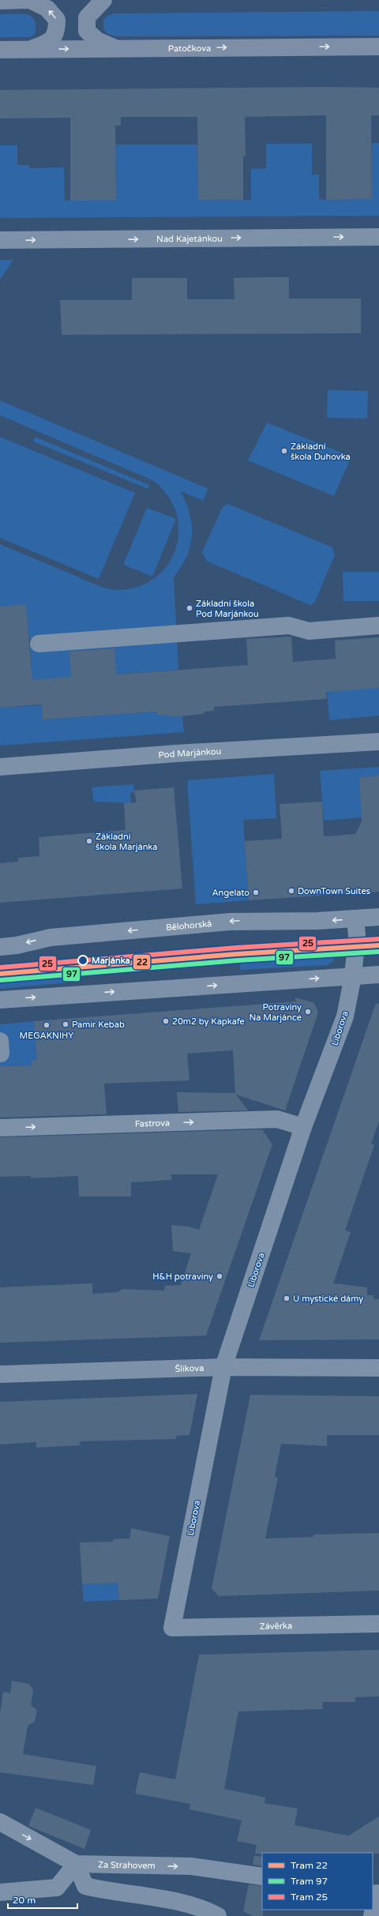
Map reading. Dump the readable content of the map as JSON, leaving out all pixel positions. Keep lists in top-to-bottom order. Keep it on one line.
{"streets":{"main road":["Patočkova"],"street":["Nad Kajetánkou","Pod Marjánkou","Bělohorská","Liborova","Fastrova","Šlikova","Závěrka","Za Strahovem"]},"crossings":[["Bělohorská","Liborova"],["Liborova","Fastrova"],["Liborova","Šlikova"],["Liborova","Závěrka"]],"one_way":["Patočkova","Nad Kajetánkou"],"places":["Základní škola Duhovka","Základní škola Pod Marjánkou","Základní škola Marjánka","DownTown Suites","Angelato","Marjánka","Potraviny Na Marjánce","20m2 by Kapkafe","Pamír Kebab","MEGAKNIHY","H&H potraviny","U mystické dámy"],"lines":["tram line 25","tram line 22","tram line 97"],"legend":["Tram 22","Tram 97","Tram 25"],"scale_bar":"20 m"}
